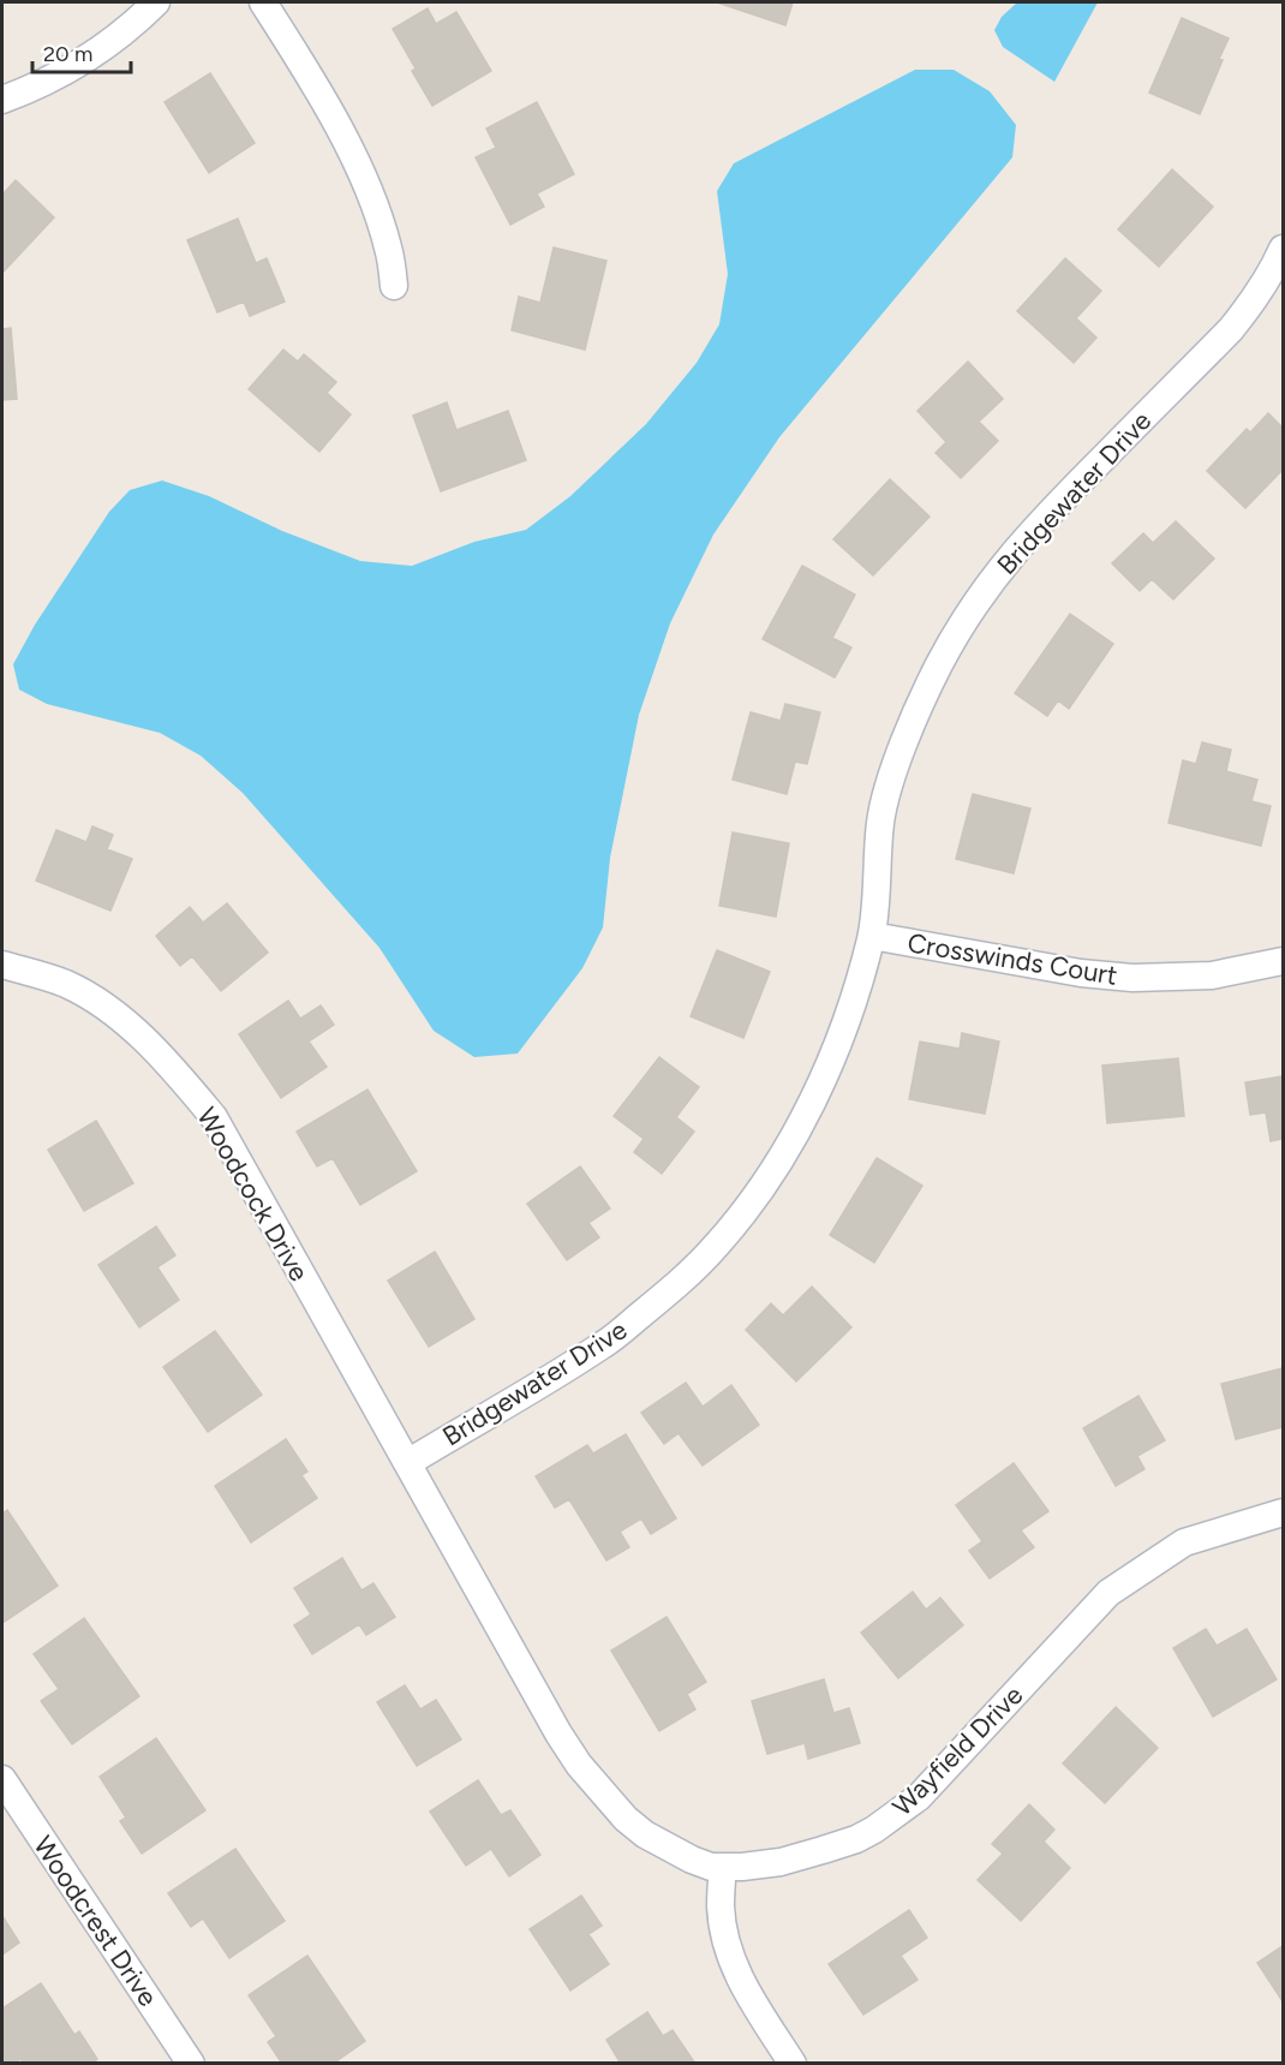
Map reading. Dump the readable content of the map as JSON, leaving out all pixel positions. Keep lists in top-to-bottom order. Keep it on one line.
{"streets":{"street":["Bridgewater Drive","Crosswinds Court","Woodcock Drive","Wayfield Drive","Woodcrest Drive"]},"crossings":[["Bridgewater Drive","Crosswinds Court"],["Bridgewater Drive","Woodcock Drive"],["Bridgewater Drive","Wayfield Drive"],["Woodcock Drive","Wayfield Drive"]],"scale_bar":"20 m"}
